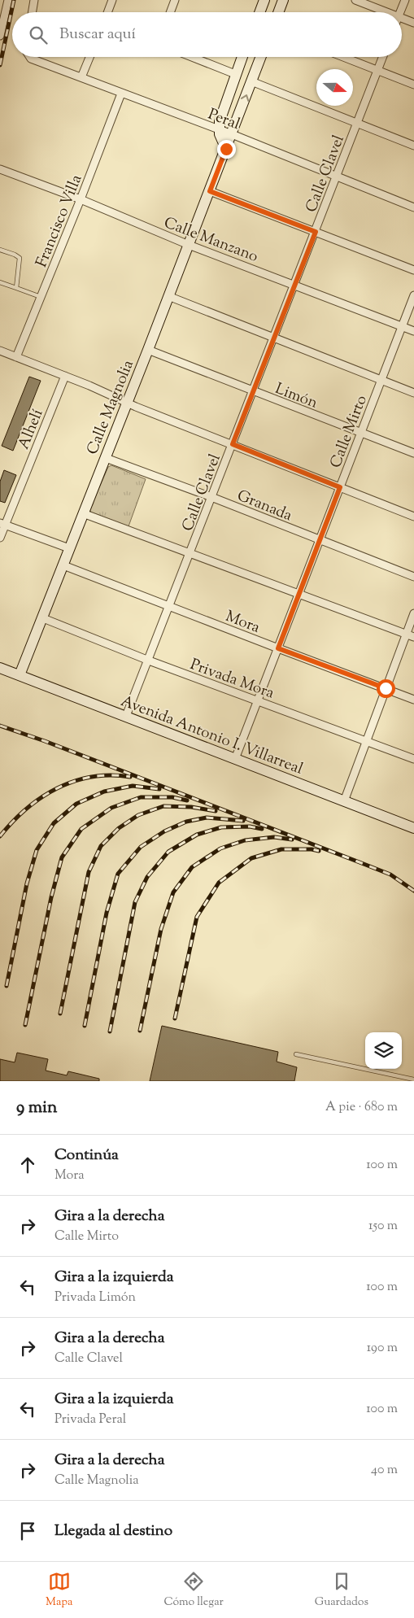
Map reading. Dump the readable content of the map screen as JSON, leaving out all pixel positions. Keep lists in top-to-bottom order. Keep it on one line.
{"streets":{"street":["Peral","Calle Clavel","Francisco Villa","Calle Manzano","Limón","Calle Magnolia","Alhelí","Calle Mirto","Granada","Mora","Privada Mora","Avenida Antonio I. Villarreal"]},"crossings":[["Peral","Calle Clavel"],["Peral","Francisco Villa"],["Peral","Calle Magnolia"],["Calle Clavel","Calle Manzano"],["Calle Clavel","Limón"],["Calle Clavel","Granada"],["Calle Clavel","Mora"],["Calle Clavel","Privada Mora"],["Calle Clavel","Avenida Antonio I. Villarreal"],["Francisco Villa","Calle Manzano"],["Calle Manzano","Calle Magnolia"],["Calle Manzano","Calle Mirto"],["Limón","Calle Magnolia"],["Limón","Calle Mirto"],["Calle Magnolia","Granada"],["Calle Magnolia","Mora"],["Calle Magnolia","Privada Mora"],["Calle Magnolia","Avenida Antonio I. Villarreal"],["Calle Mirto","Granada"],["Calle Mirto","Mora"],["Calle Mirto","Privada Mora"],["Calle Mirto","Avenida Antonio I. Villarreal"]],"north":"right","page":{"search":"Buscar aquí","heading":["9 min","A pie · 680 m"],"list":[["Continúa","Mora","100 m"],["Gira a la derecha","Calle Mirto","150 m"],["Gira a la izquierda","Privada Limón","100 m"],["Gira a la derecha","Calle Clavel","190 m"],["Gira a la izquierda","Privada Peral","100 m"],["Gira a la derecha","Calle Magnolia","40 m"],"Llegada al destino"],"nav":["Mapa","Cómo llegar","Guardados"]}}
